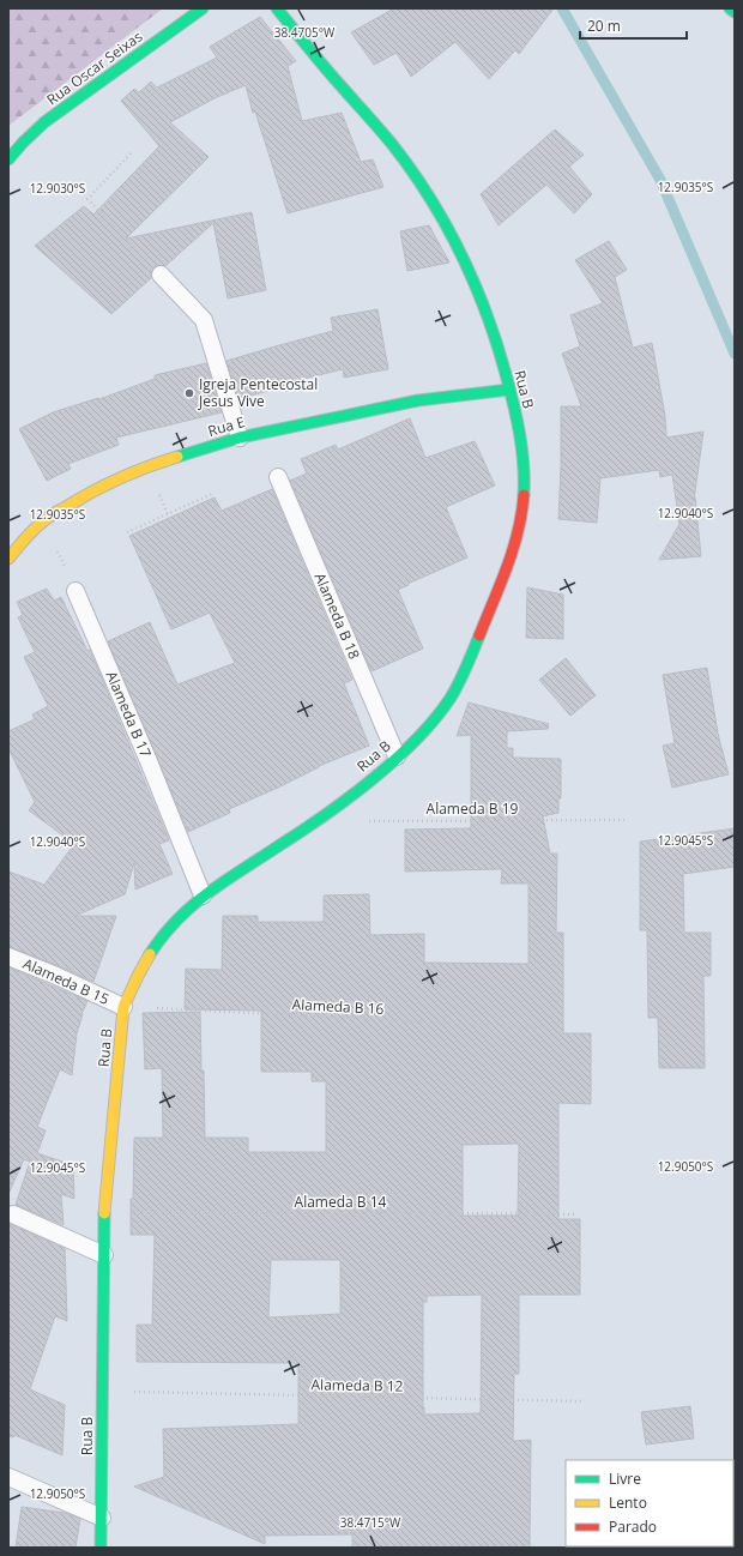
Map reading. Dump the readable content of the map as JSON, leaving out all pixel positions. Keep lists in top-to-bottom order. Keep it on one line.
{"streets":{"street":["Rua Oscar Seixas","Rua B","Rua E"],"lane":["Alameda B 18","Alameda B 17","Alameda B 15"],"path":["Alameda B 19","Alameda B 16","Alameda B 14","Alameda B 12"]},"crossings":[["Rua B","Rua E"],["Rua B","Alameda B 18"],["Rua B","Alameda B 17"],["Rua B","Alameda B 15"],["Rua B","Alameda B 16"],["Rua B","Alameda B 14"],["Rua B","Alameda B 12"],["Alameda B 15","Alameda B 16"]],"places":["Igreja Pentecostal Jesus Vive"],"legend":["Livre","Lento","Parado"],"scale_bar":"20 m","coordinates":["38.4705°W","12.9035°S","12.9030°S","12.9040°S","12.9045°S","12.9050°S","38.4715°W"]}
